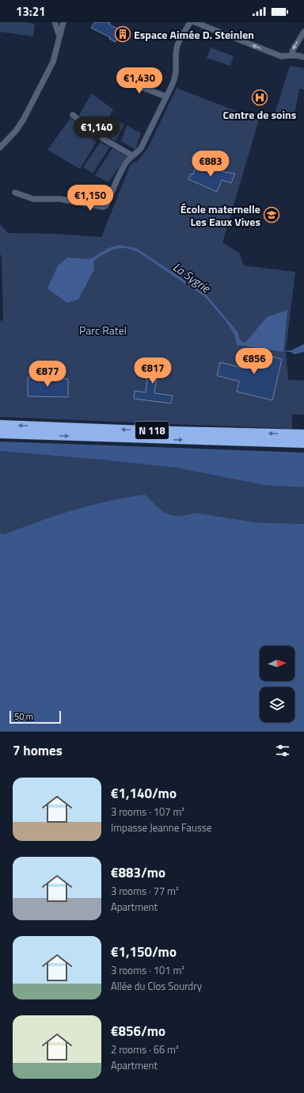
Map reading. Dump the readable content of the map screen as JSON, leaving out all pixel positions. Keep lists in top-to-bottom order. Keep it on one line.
{"streets":{"highway":["N 118"]},"water":["La Sygrie"],"parks":["Parc Ratel"],"places":{"building":["Espace Aimée D. Steinlen"],"hospital":["Centre de soins"],"school or university":["École maternelle Les Eaux Vives"]},"scale_bar":"50 m","north":"right","page":{"status":"13:21","price":["€1,430","€1,140","€883","€1,150","€856","€817","€877"],"scale":"50 m","heading":"7 homes","list":[{"name":"€1,140/mo","note":"3 rooms · 107 m² · Impasse Jeanne Fausse"},{"name":"€883/mo","note":"3 rooms · 77 m² · Apartment"},{"name":"€1,150/mo","note":"3 rooms · 101 m² · Allée du Clos Sourdry"},{"name":"€856/mo","note":"2 rooms · 66 m² · Apartment"}]}}
